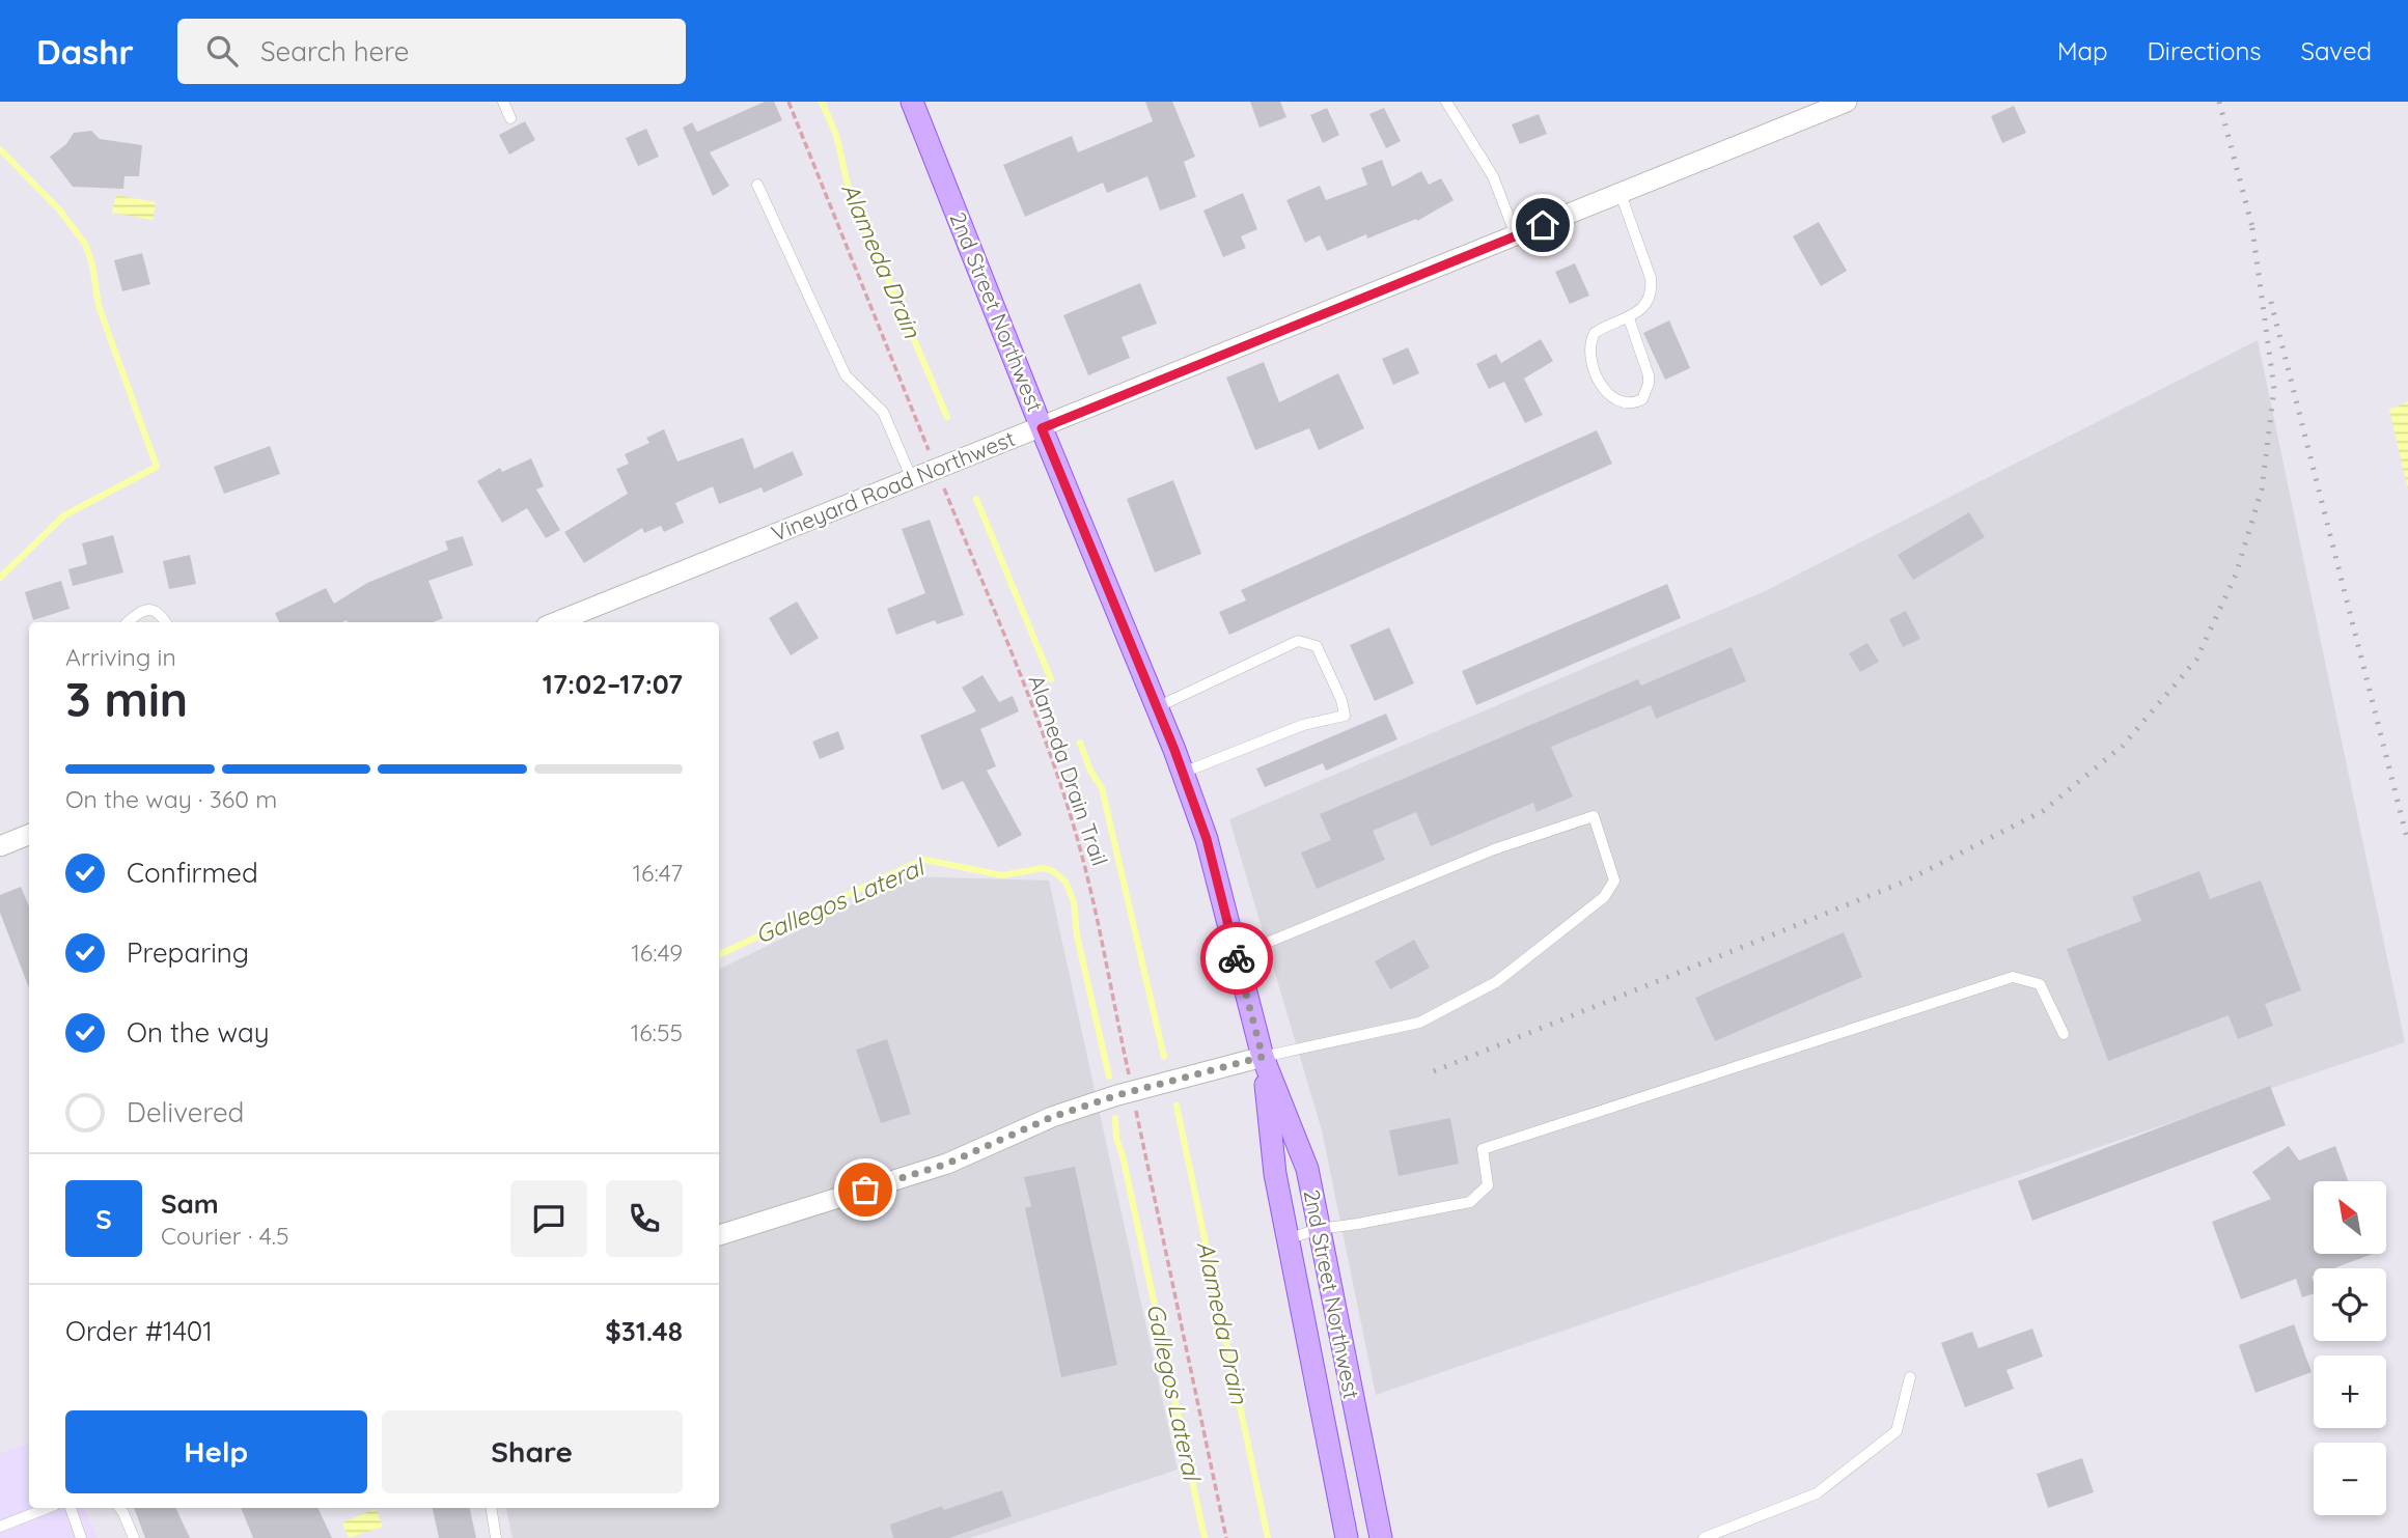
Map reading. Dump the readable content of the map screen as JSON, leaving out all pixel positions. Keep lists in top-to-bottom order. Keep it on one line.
{"streets":{"main road":["2nd Street Northwest"],"street":["Vineyard Road Northwest"],"path":["Alameda Drain Trail"]},"crossings":[["2nd Street Northwest","Vineyard Road Northwest"]],"water":["Alameda Drain","Gallegos Lateral"],"north":"top left","page":{"header":"Dashr","search":"Search here","nav":["Map","Directions","Saved"],"heading":["3 min","Arriving in","17:02–17:07"],"panel":["Sam","Courier · 4.5","Order #1401","$31.48"],"bar":"On the way · 360 m","list":[["Confirmed","16:47"],["Preparing","16:49"],["On the way","16:55"],"Delivered"],"round":"S","map_buttons":["+","−"],"buttons":["Help","Share"]}}
